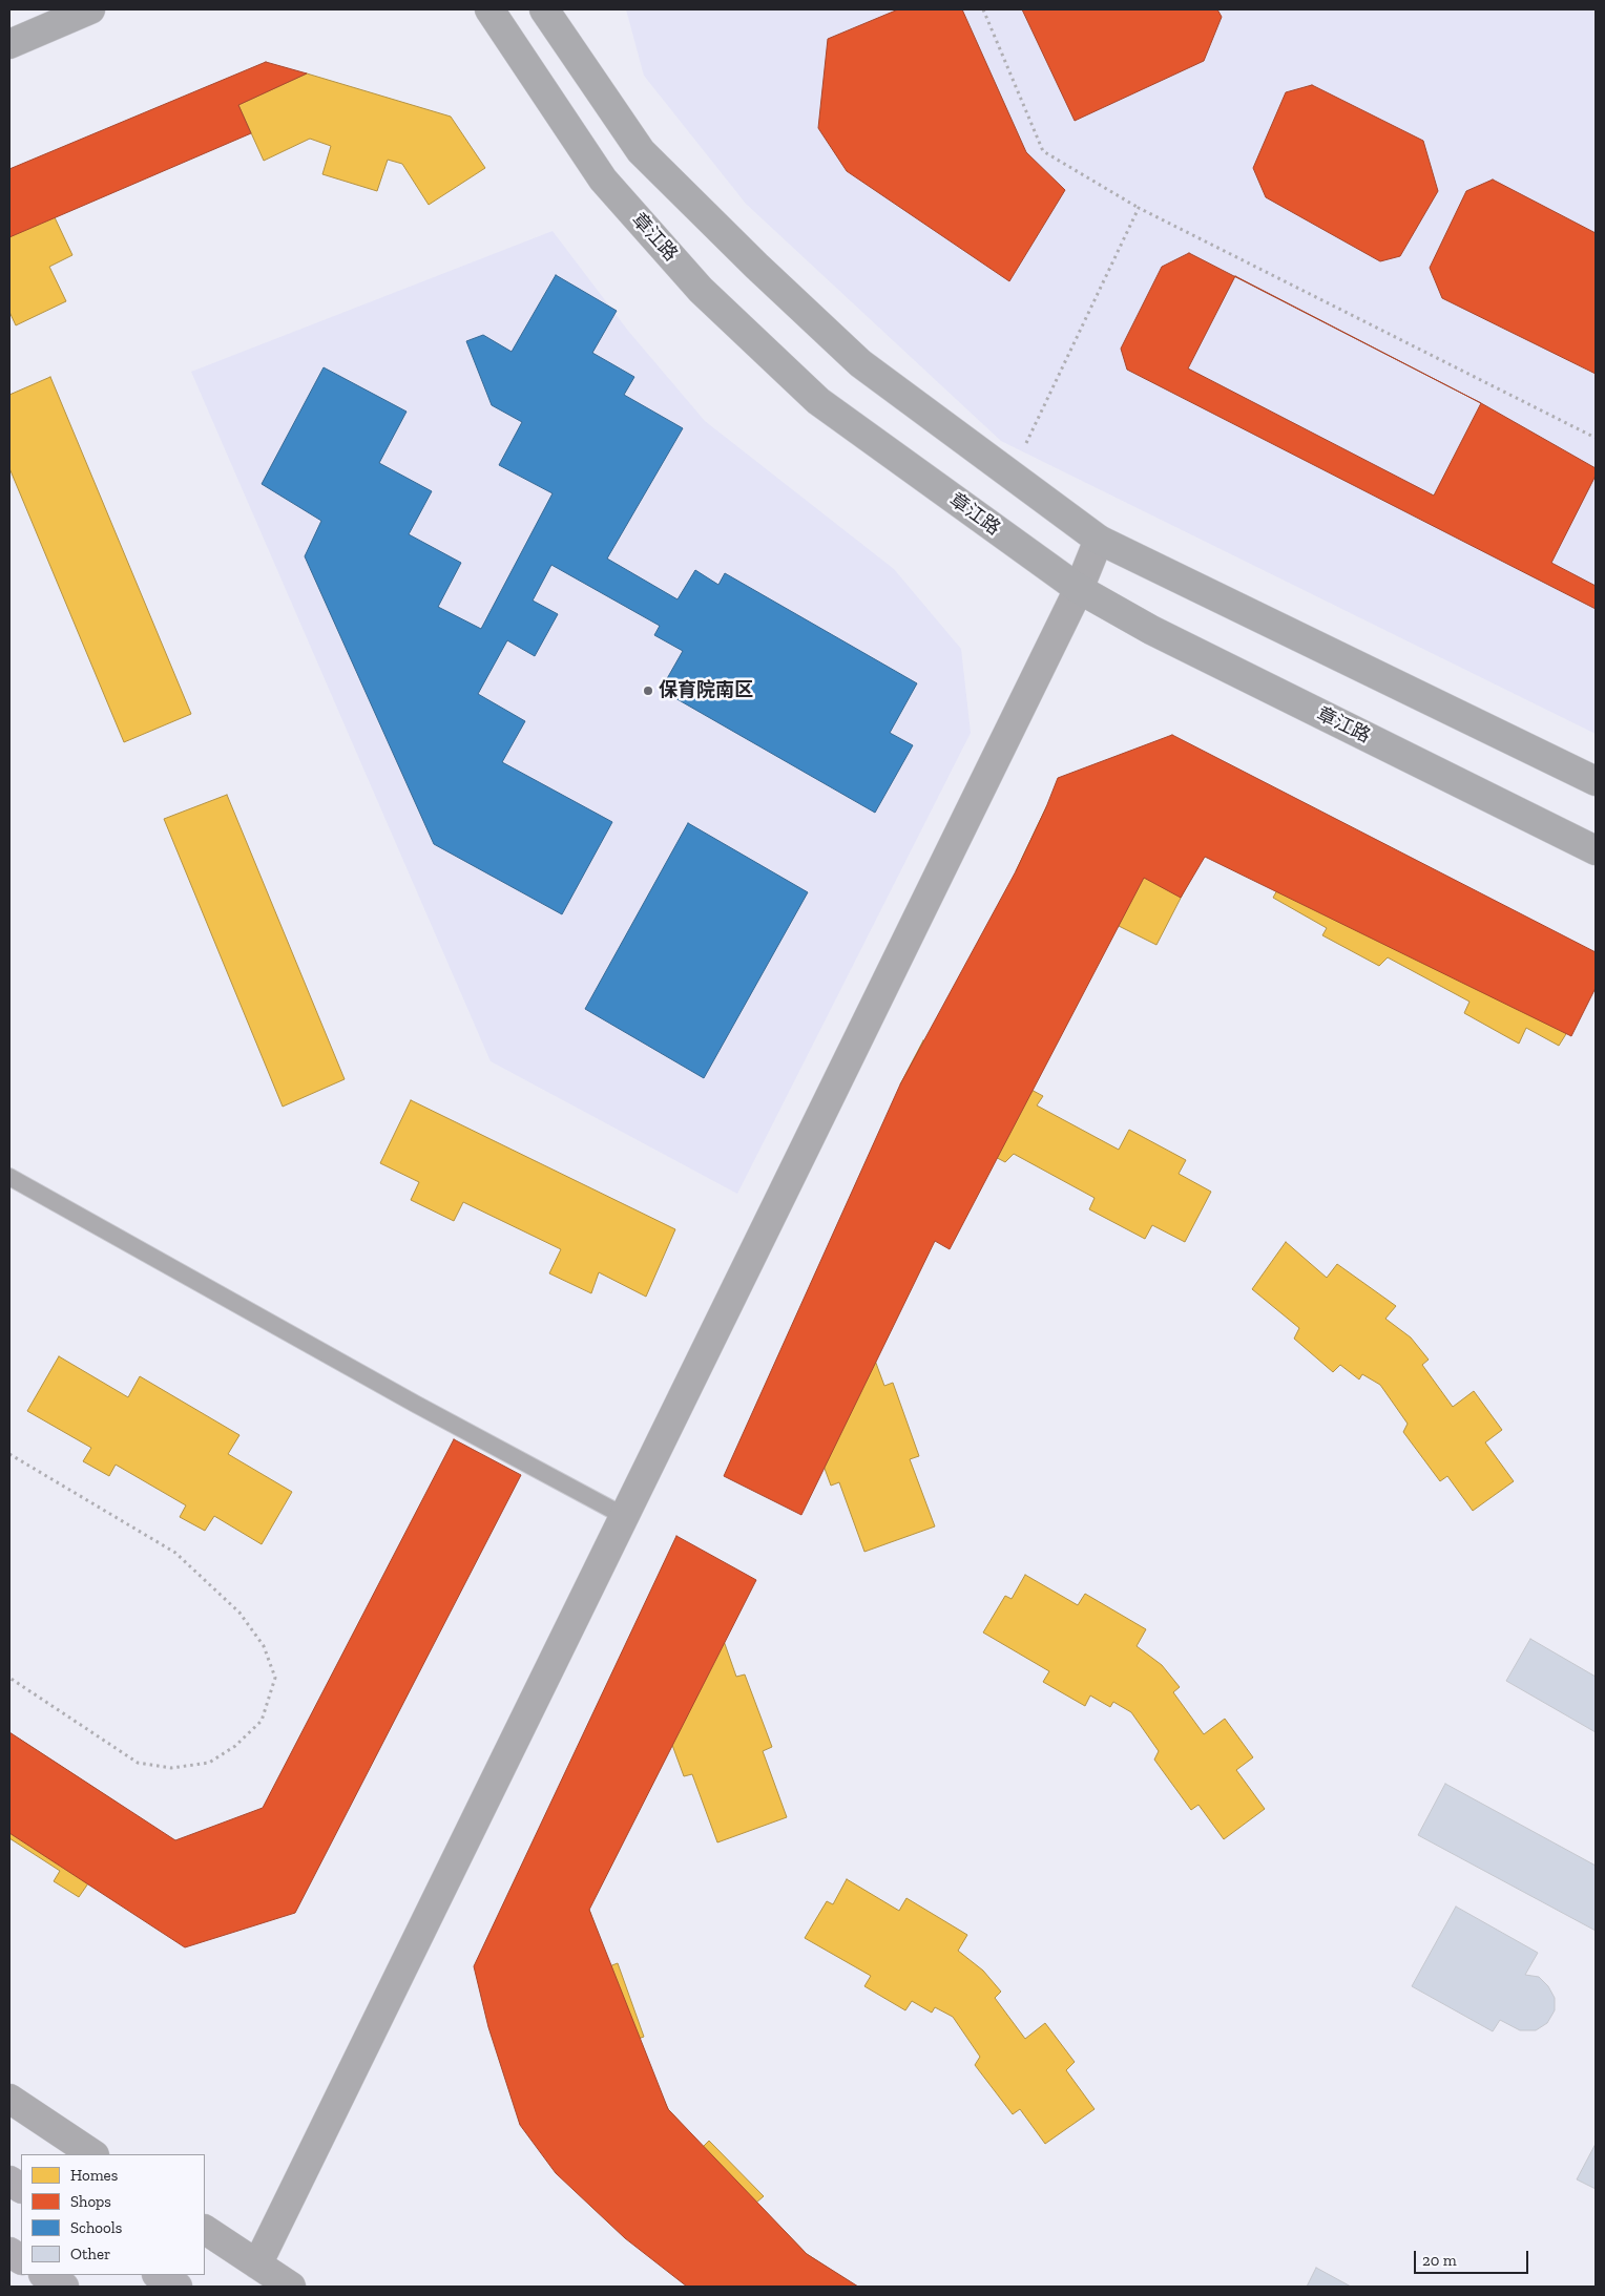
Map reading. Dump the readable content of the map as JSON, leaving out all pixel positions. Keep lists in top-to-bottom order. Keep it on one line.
{"streets":{"main road":["章江路"]},"places":["保育院南区"],"legend":["Homes","Shops","Schools","Other"],"scale_bar":"20 m"}
